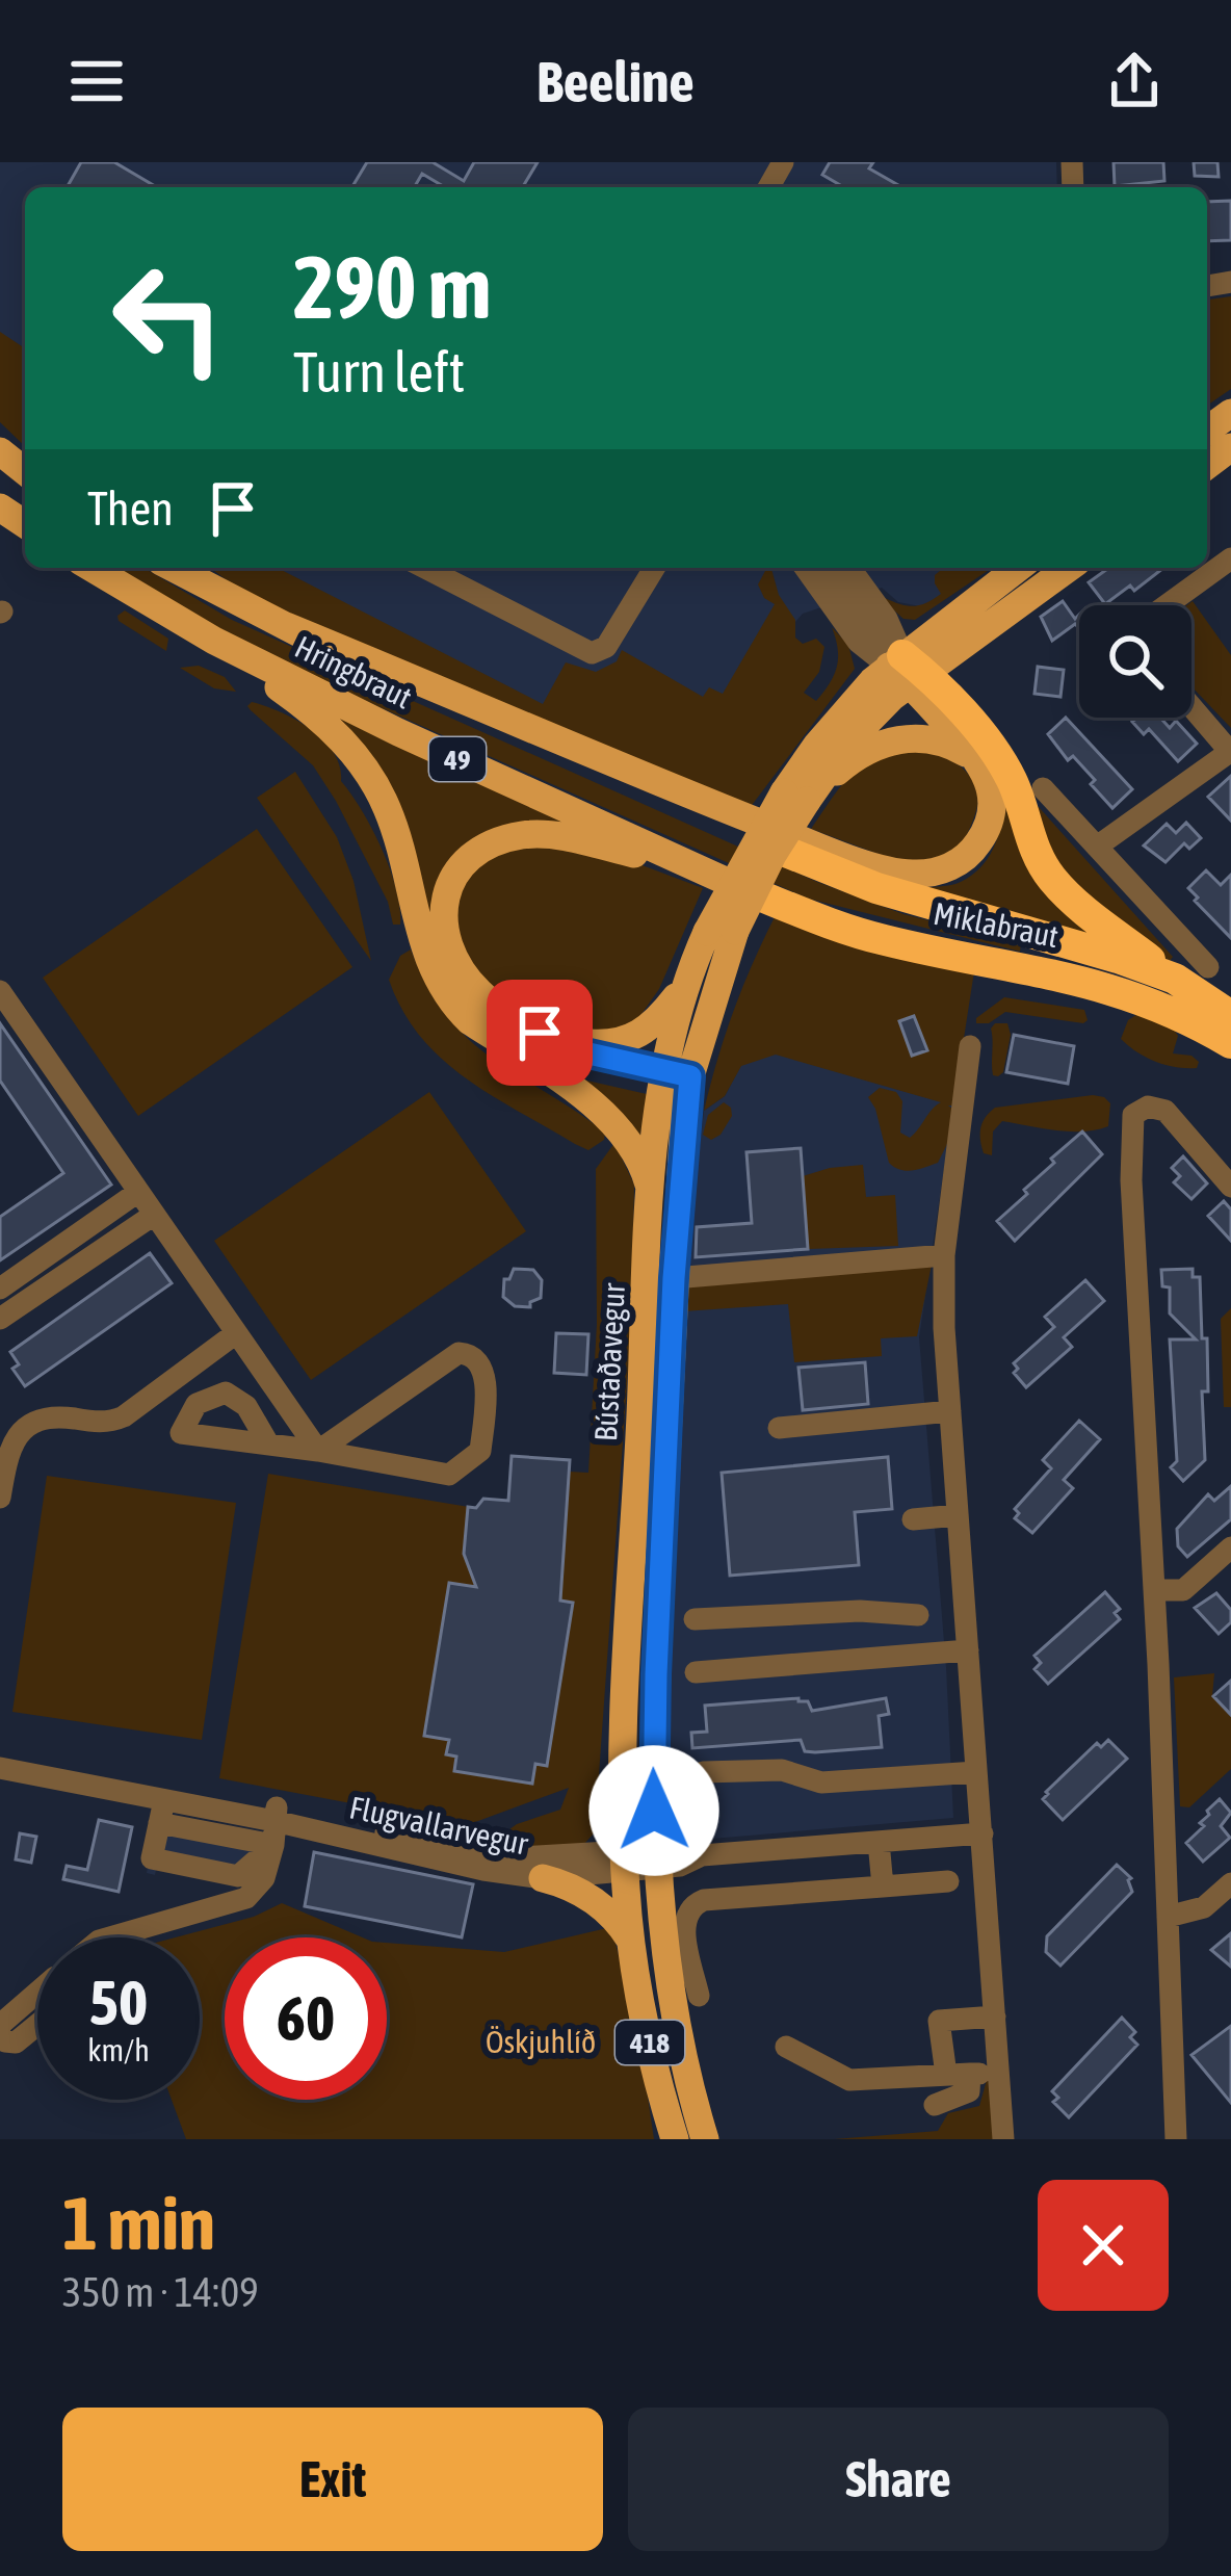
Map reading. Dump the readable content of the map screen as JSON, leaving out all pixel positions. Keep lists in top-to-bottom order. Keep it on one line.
{"streets":{"highway":["49","Miklabraut"],"main road":["Hringbraut","Bústaðavegur","418"],"street":["Flugvallarvegur"]},"crossings":[["Hringbraut","Miklabraut"],["Bústaðavegur","Flugvallarvegur"]],"parks":["Öskjuhlíð"],"page":{"header":"Beeline","turn":["290 m","Turn left"],"then":"Then","speed":"50 km/h","limit":"60","heading":["1 min","350 m · 14:09"],"buttons":["Exit","Share"]}}
